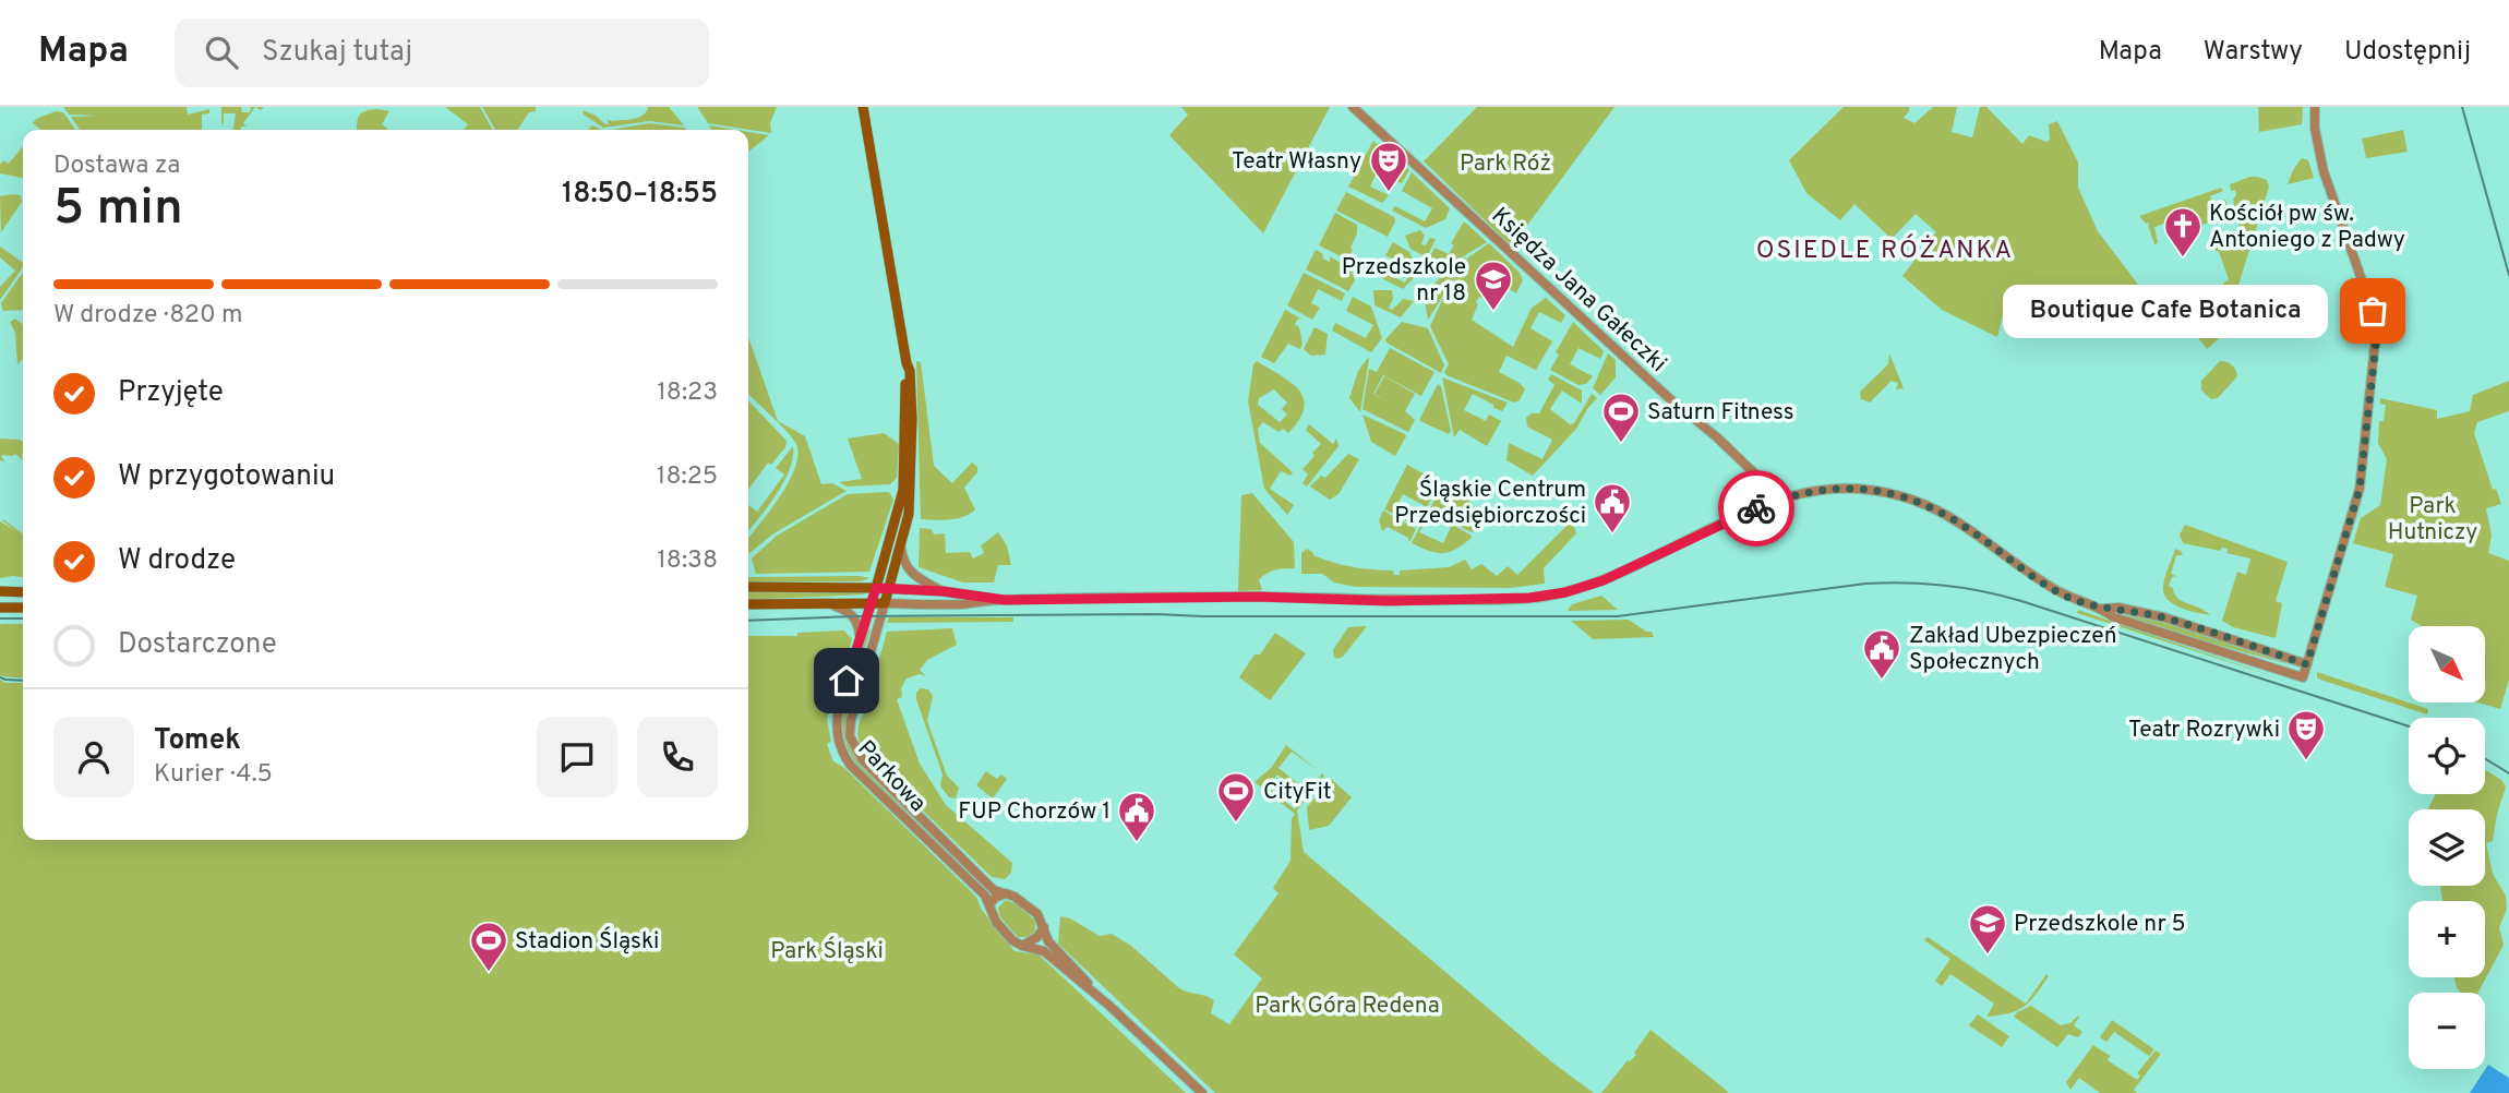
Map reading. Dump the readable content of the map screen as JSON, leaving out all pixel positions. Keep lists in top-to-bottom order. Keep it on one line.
{"streets":{"street":["Księdza Jana Gałeczki","Parkowa"]},"districts":["OSIEDLE RÓŻANKA"],"parks":["Park Róż","Park Hutniczy","Park Śląski","Park Góra Redena"],"places":{"theatre":["Teatr Własny","Teatr Rozrywki"],"church":["Kościół pw św. Antoniego z Padwy"],"other":["Boutique Cafe Botanica"],"school or university":["Przedszkole nr 18","Przedszkole nr 5"],"sports":["Saturn Fitness","CityFit","Stadion Śląski"],"public building":["Śląskie Centrum Przedsiębiorczości","Zakład Ubezpieczeń Społecznych","FUP Chorzów 1"]},"north":"bottom right","page":{"header":"Mapa","search":"Szukaj tutaj","nav":["Mapa","Warstwy","Udostępnij"],"heading":["5 min","Dostawa za","18:50–18:55"],"panel":["Tomek","Kurier · 4.5"],"bar":"W drodze · 820 m","bubble":"Boutique Cafe Botanica","list":[["Przyjęte","18:23"],["W przygotowaniu","18:25"],["W drodze","18:38"],"Dostarczone"],"map_buttons":["+","−"]}}
